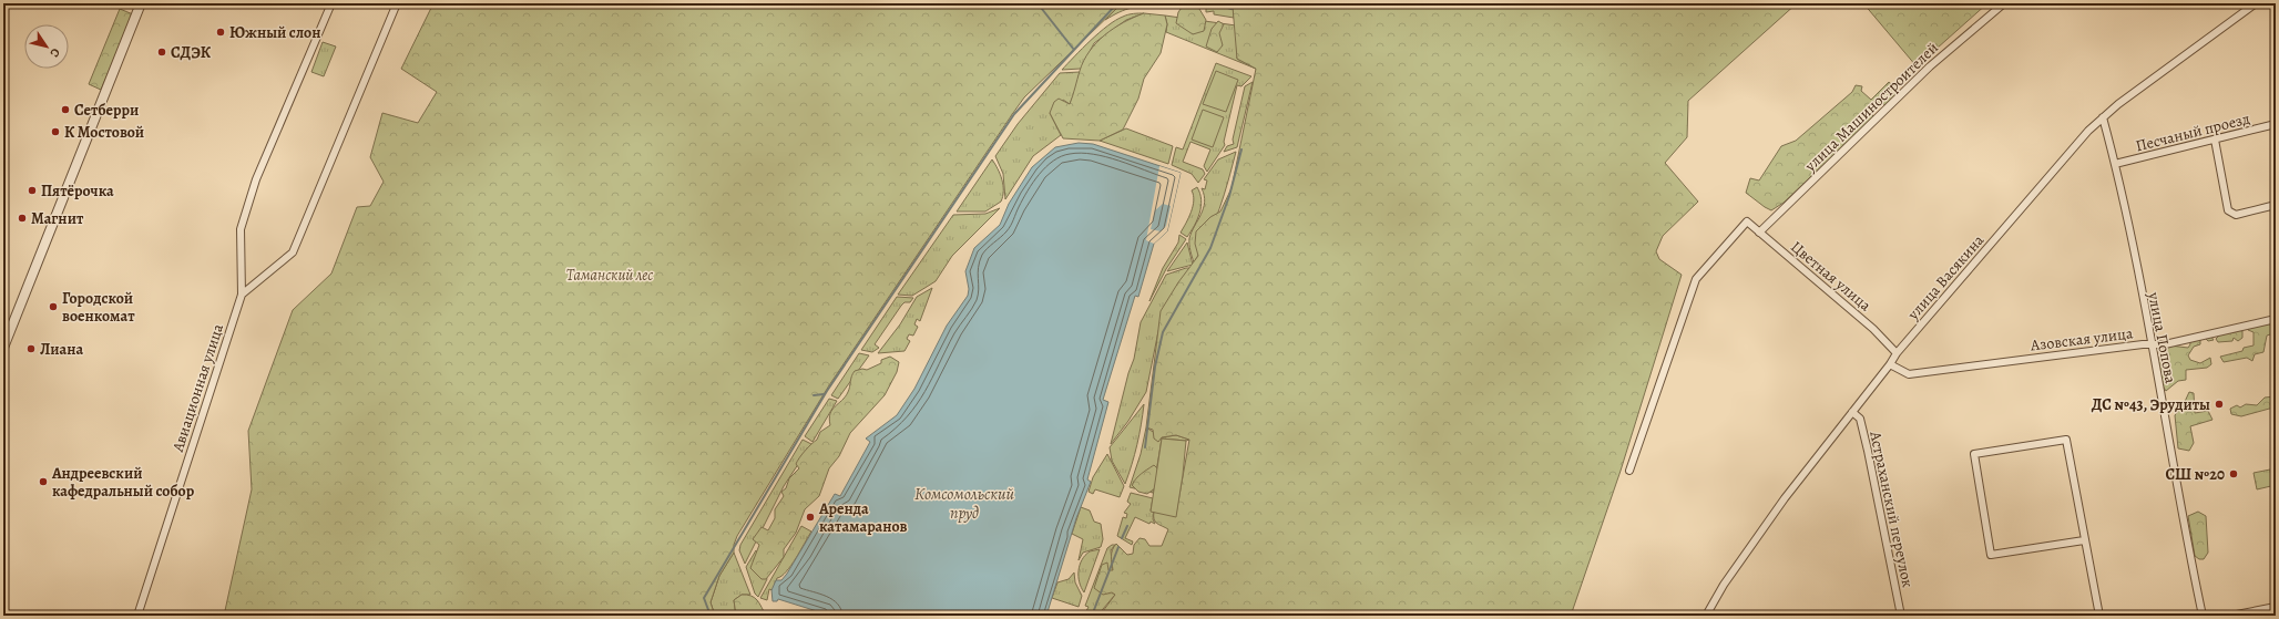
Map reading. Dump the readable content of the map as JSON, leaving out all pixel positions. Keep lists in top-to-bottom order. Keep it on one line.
{"streets":{"street":["улица Машиностроителей","Песчаный проезд","Цветная улица","улица Васякина","улица Попова","Азовская улица","Авиационная улица","Астраханский переулок"]},"crossings":[["улица Машиностроителей","Цветная улица"],["Песчаный проезд","улица Попова"],["Цветная улица","улица Васякина"],["улица Васякина","улица Попова"],["улица Васякина","Азовская улица"],["улица Васякина","Астраханский переулок"],["улица Попова","Азовская улица"]],"water":["Комсомольский пруд"],"parks":["Таманский лес"],"places":["Южный слон","СДЭК","Сетберри","К Мостовой","Пятёрочка","Магнит","Городской военкомат","Лиана","ДС №43, Эрудиты","СШ №20","Андреевский кафедральный собор","Аренда катамаранов"],"north":"bottom right"}
